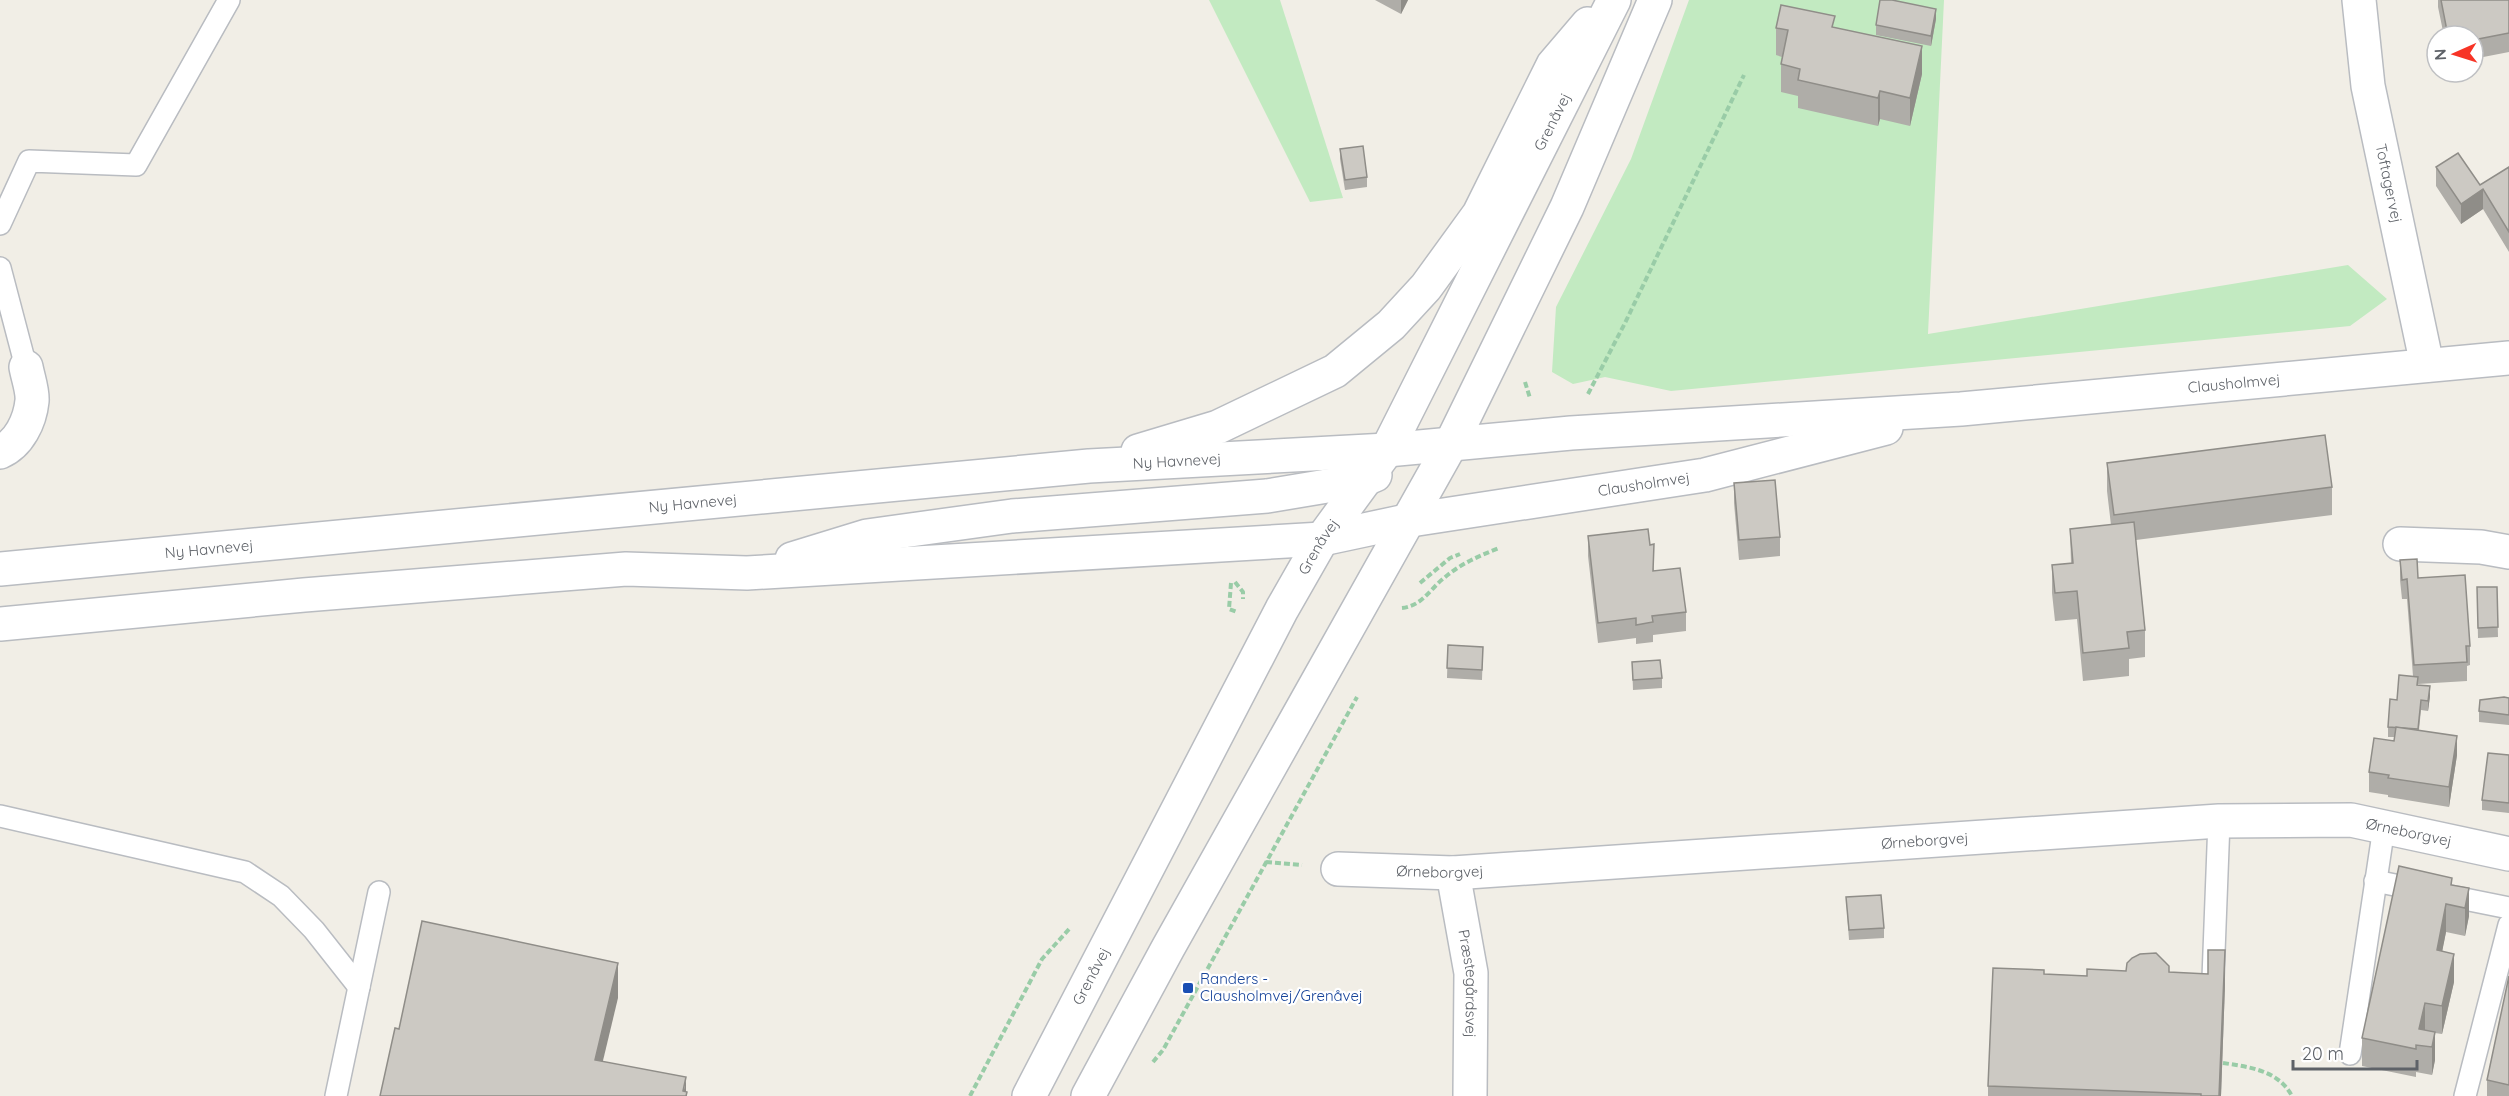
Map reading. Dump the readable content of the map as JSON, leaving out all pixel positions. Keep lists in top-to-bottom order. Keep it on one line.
{"streets":{"street":["Grenåvej","Toftagervej","Clausholmvej","Ny Havnevej","Ørneborgvej","Præstegårdsvej"]},"crossings":[["Grenåvej","Clausholmvej"],["Grenåvej","Ny Havnevej"],["Toftagervej","Clausholmvej"],["Clausholmvej","Ny Havnevej"],["Ørneborgvej","Præstegårdsvej"]],"places":{"transit":["Randers - Clausholmvej/Grenåvej"]},"scale_bar":"20 m","north":"left"}
